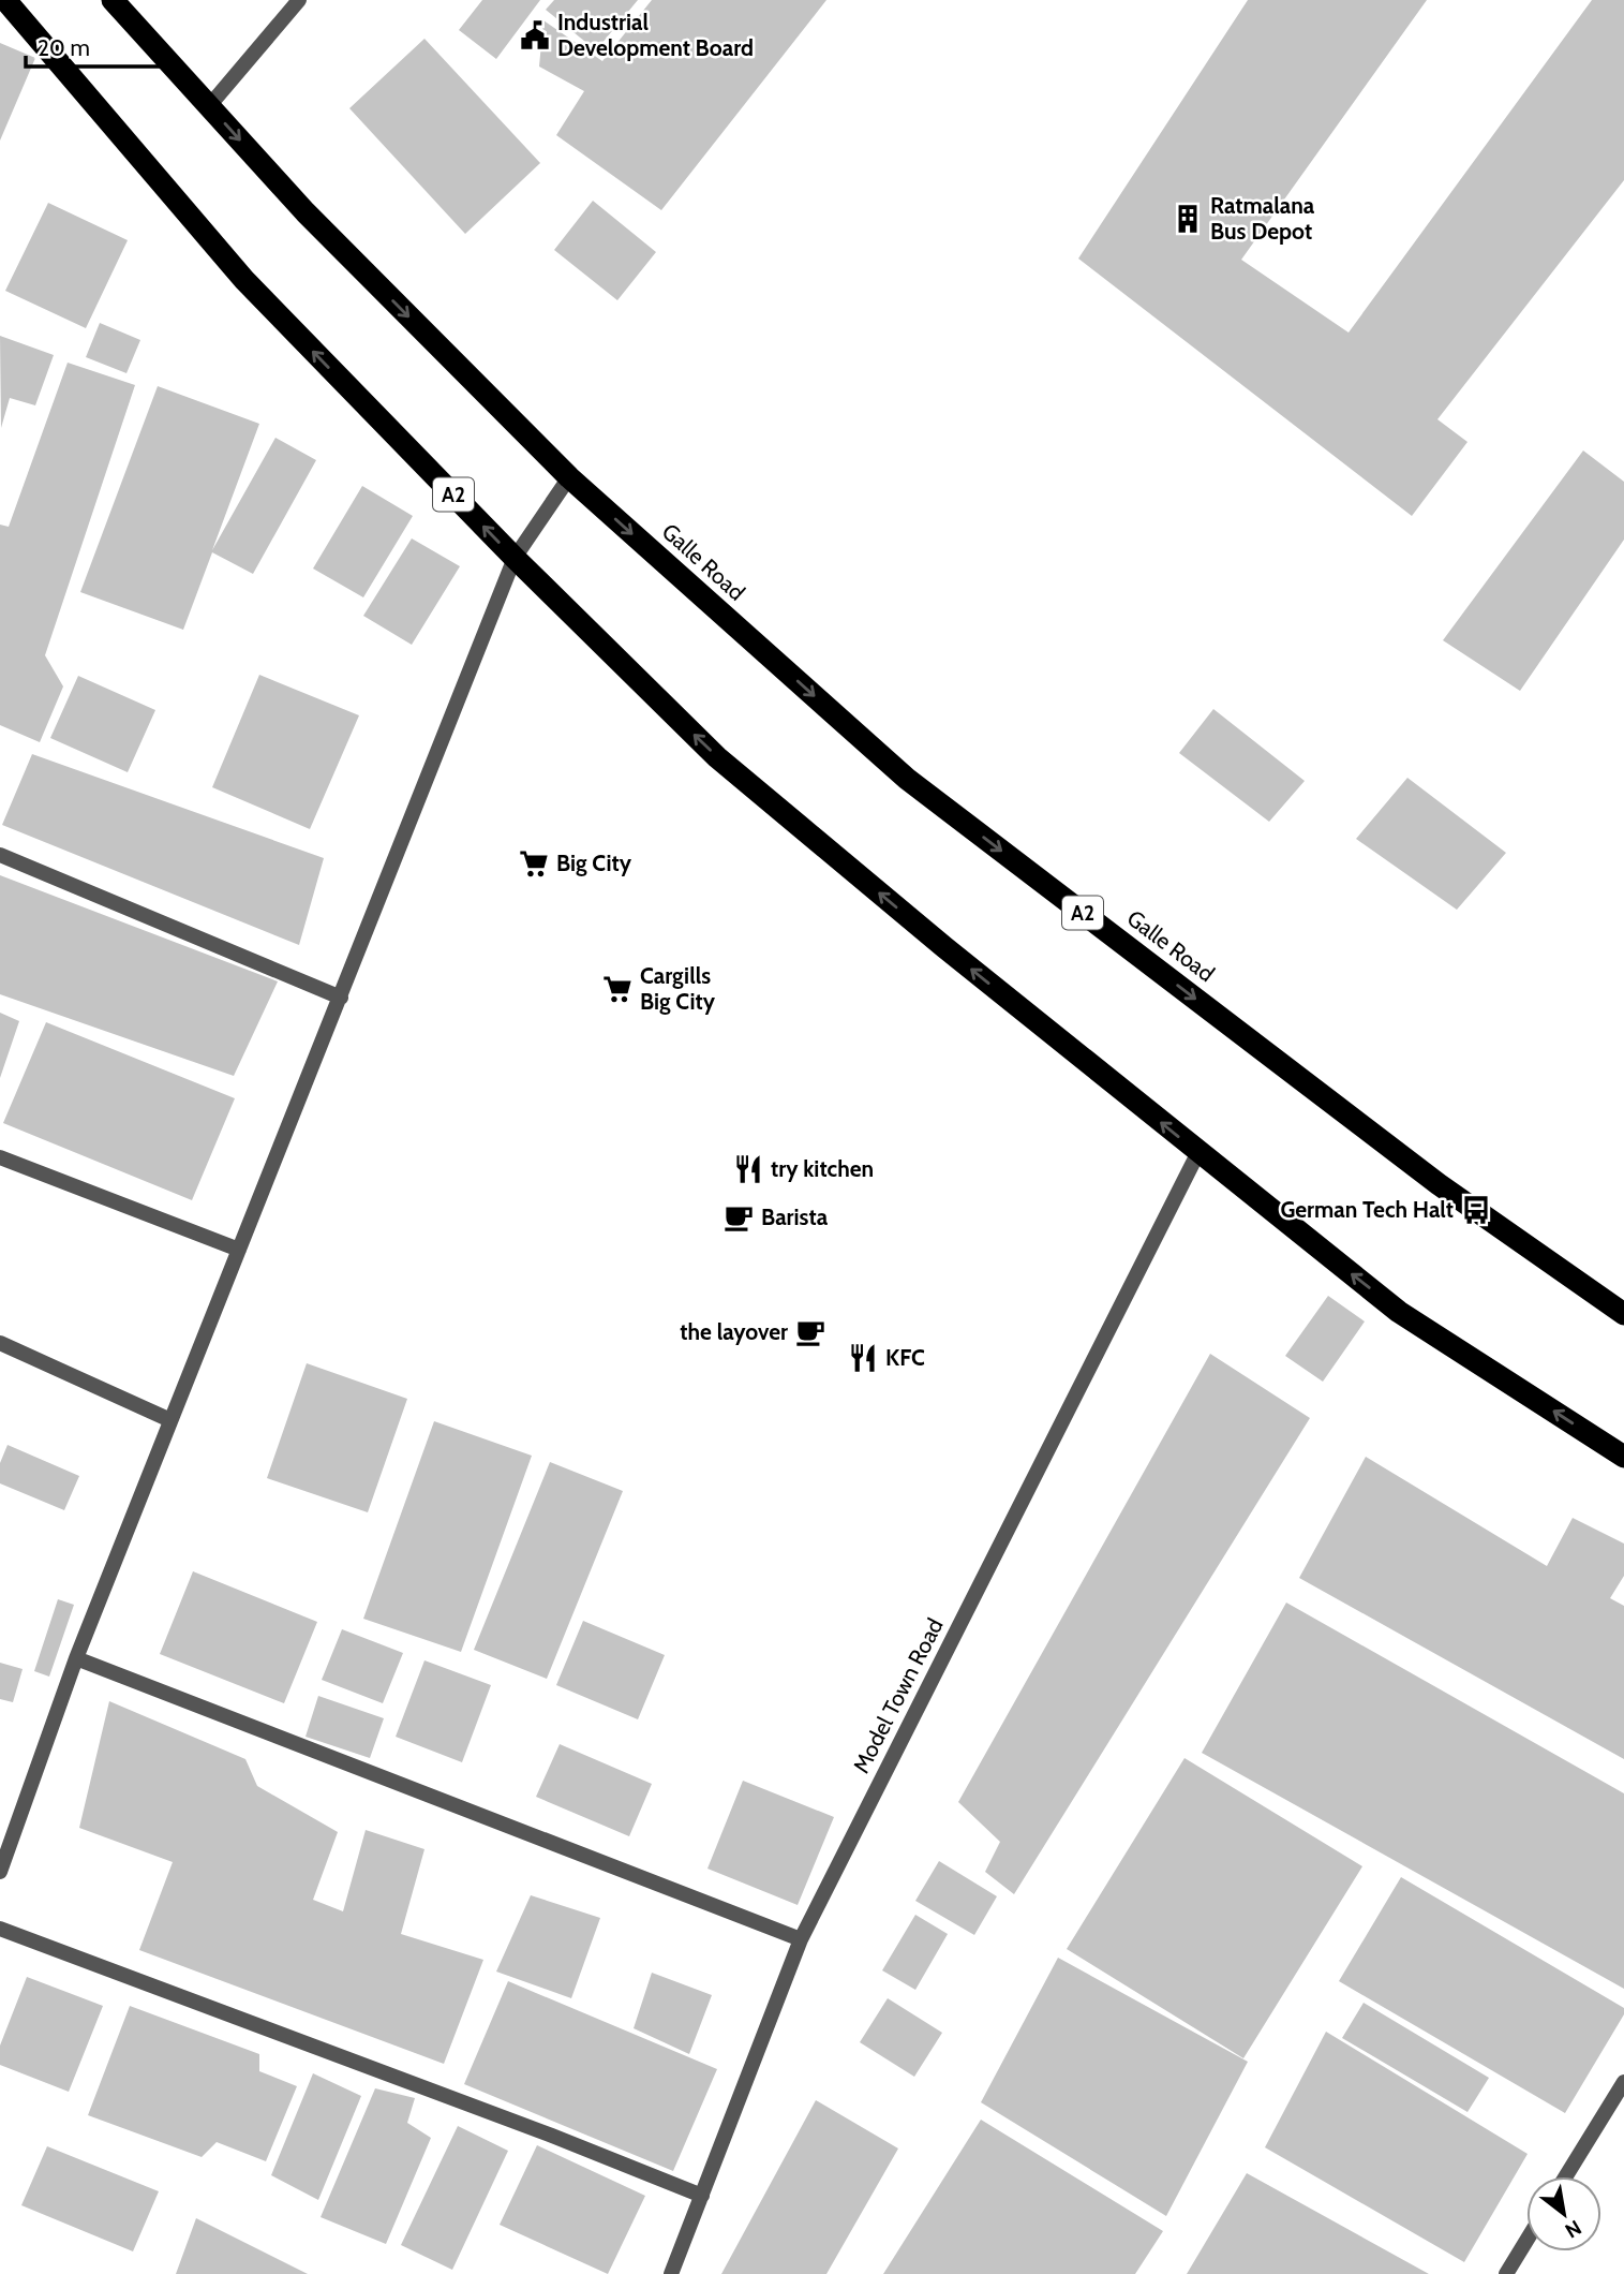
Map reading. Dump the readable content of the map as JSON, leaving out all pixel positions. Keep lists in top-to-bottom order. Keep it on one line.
{"streets":{"highway":["A2","Galle Road"],"street":["Model Town Road"]},"crossings":[["A2","Galle Road"],["A2","Model Town Road"]],"places":{"public building":["Industrial Development Board"],"building":["Ratmalana Bus Depot"],"supermarket":["Big City","Cargills Big City"],"restaurant":["try kitchen","KFC"],"bus stop":["German Tech Halt"],"cafe":["Barista","the layover"]},"scale_bar":"20 m","north":"bottom right"}
